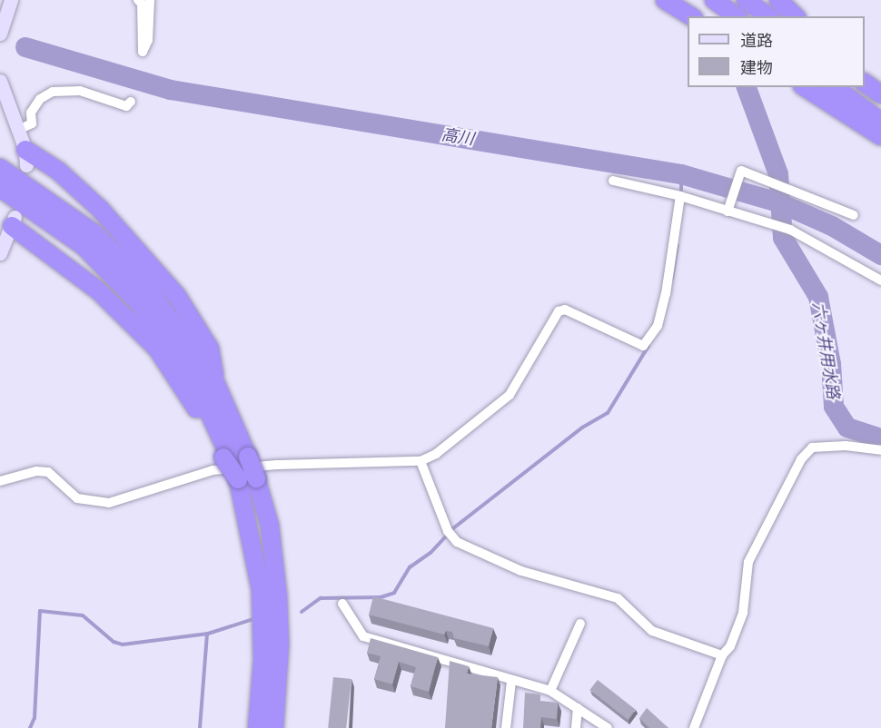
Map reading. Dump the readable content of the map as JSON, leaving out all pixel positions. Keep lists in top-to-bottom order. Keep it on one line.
{"water":["高川","六ヶ井用水路"],"legend":["道路","建物"]}
